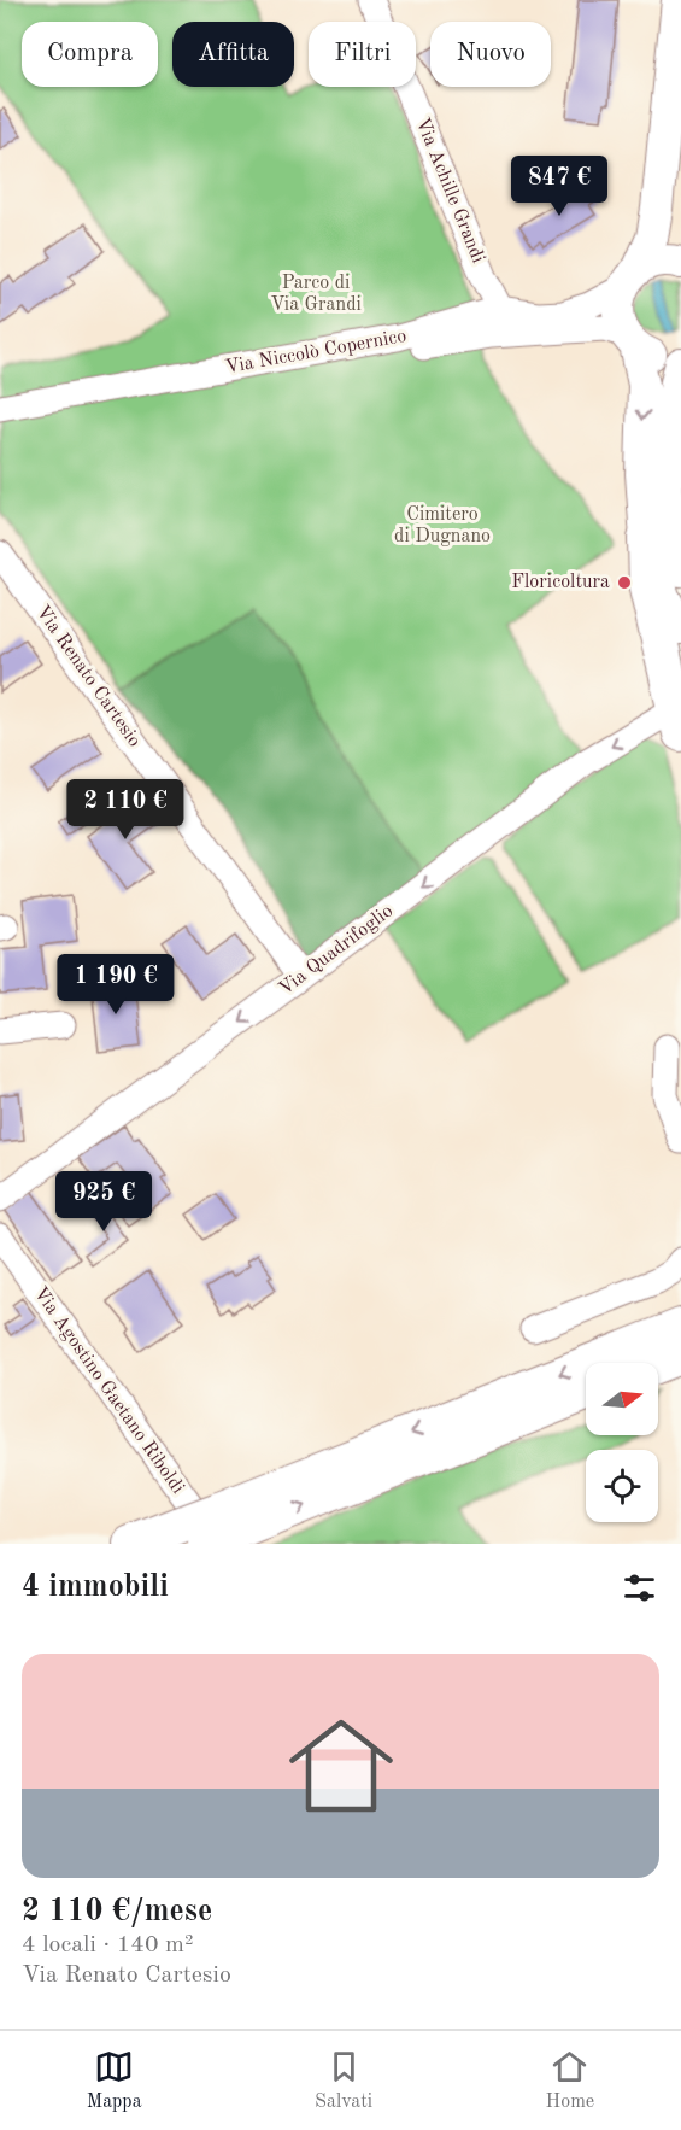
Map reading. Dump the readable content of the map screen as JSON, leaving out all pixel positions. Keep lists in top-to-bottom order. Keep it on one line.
{"streets":{"street":["Via Achille Grandi","Via Niccolò Copernico","Via Renato Cartesio","Via Quadrifoglio","Via Agostino Gaetano Riboldi"]},"crossings":[["Via Achille Grandi","Via Niccolò Copernico"],["Via Renato Cartesio","Via Quadrifoglio"]],"one_way":["Via Quadrifoglio"],"parks":["Parco di Via Grandi","Cimitero di Dugnano"],"places":["Floricoltura"],"north":"right","page":{"chip":["Compra","Affitta","Filtri","Nuovo"],"price":["847 €","2 110 €","1 190 €","925 €"],"heading":"4 immobili","list":[{"name":"2 110 €/mese","note":"4 locali · 140 m² · Via Renato Cartesio"}],"tabs":["Mappa","Salvati","Home"]}}
